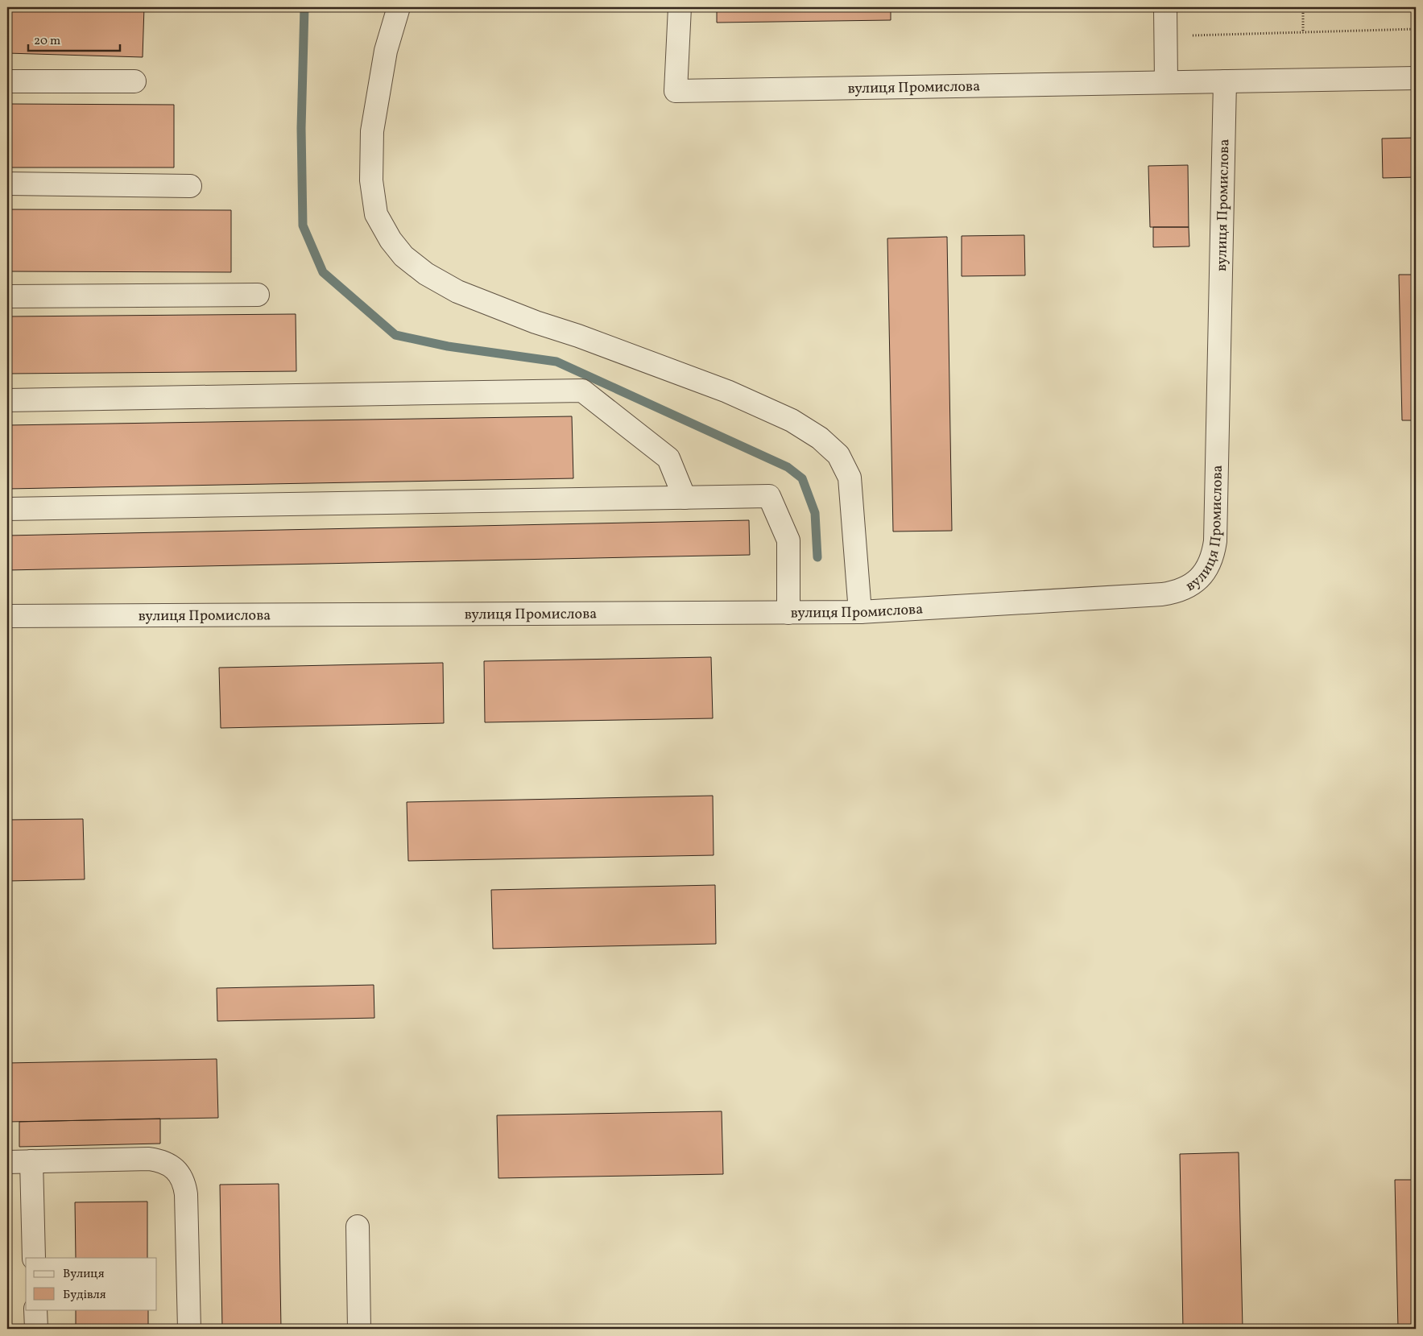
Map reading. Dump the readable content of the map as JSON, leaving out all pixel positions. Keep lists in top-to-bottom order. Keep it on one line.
{"streets":{"street":["вулиця Промислова"]},"legend":["Вулиця","Будівля"],"scale_bar":"20 m"}
